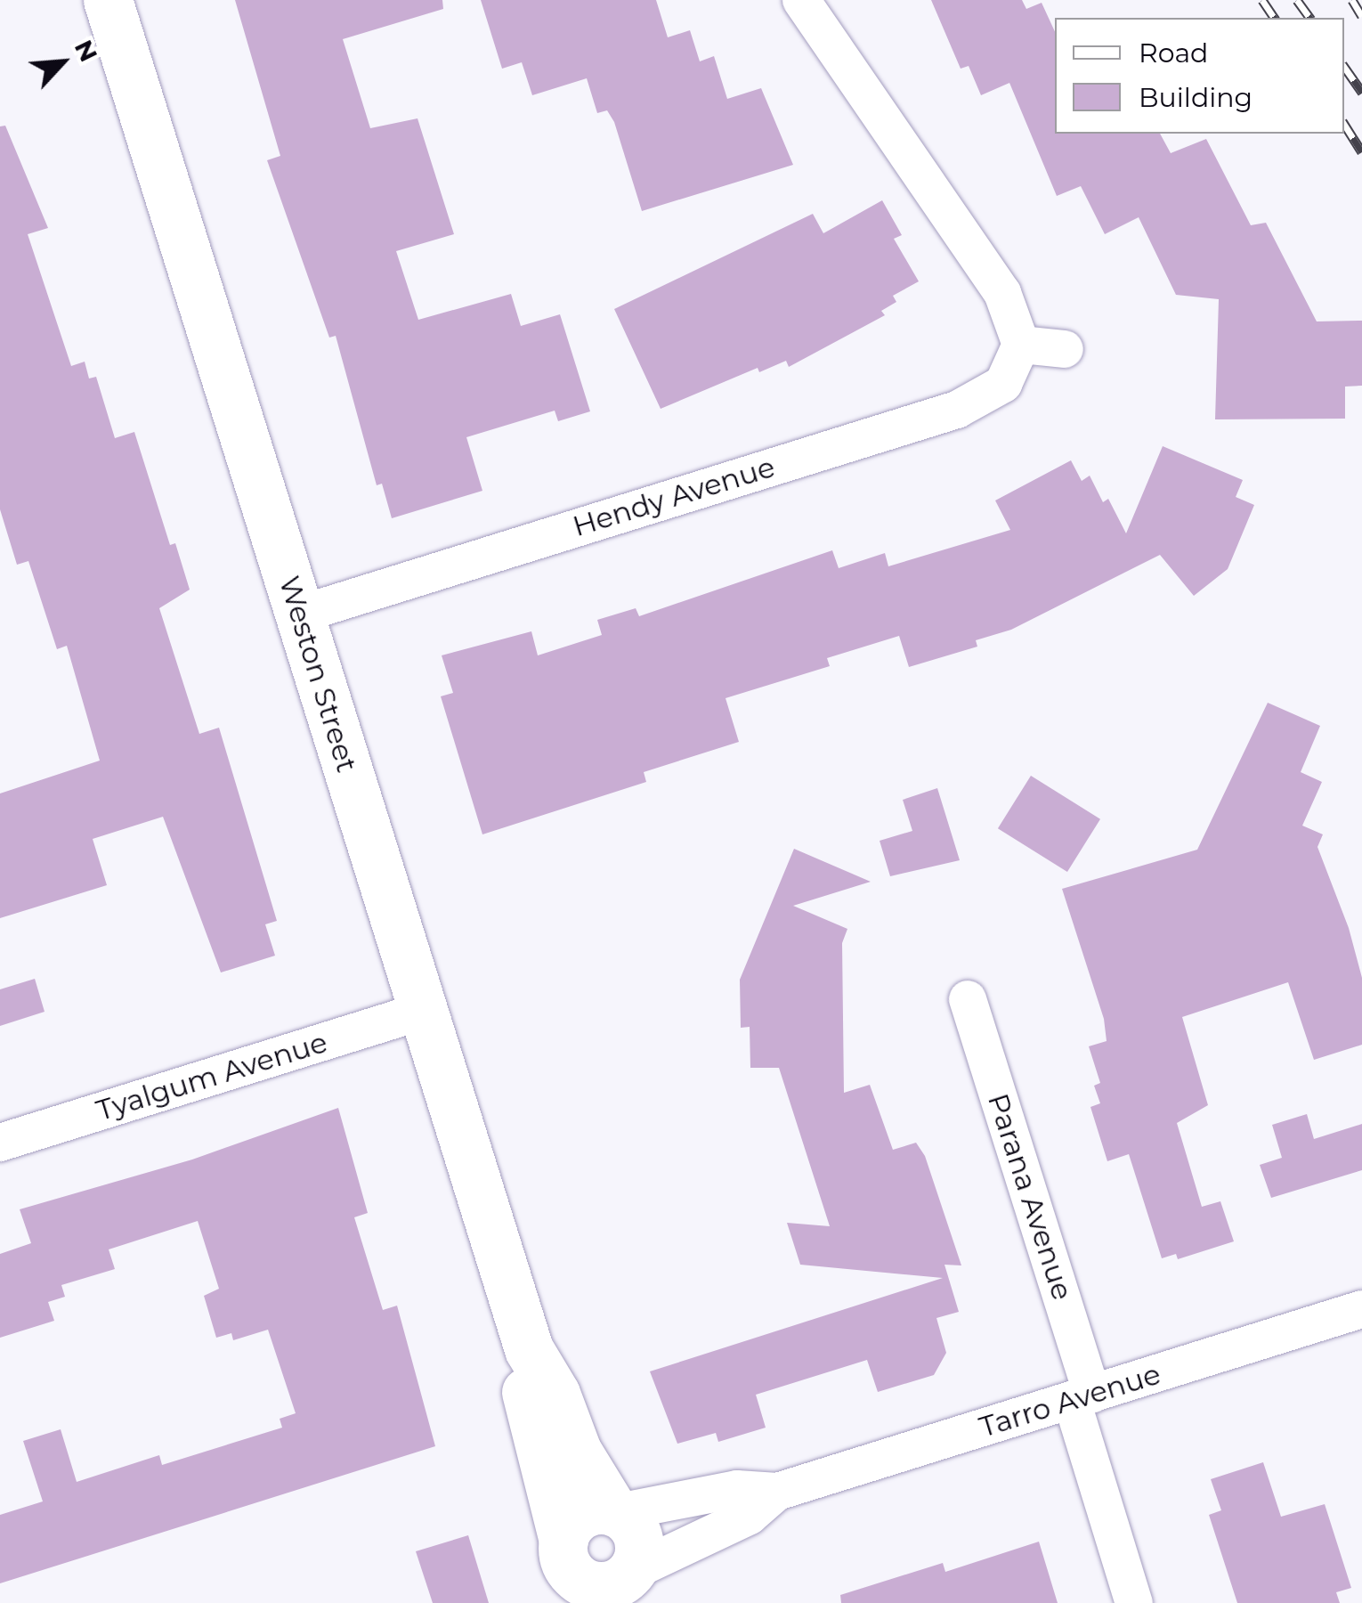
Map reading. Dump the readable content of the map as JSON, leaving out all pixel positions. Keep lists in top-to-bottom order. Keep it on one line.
{"streets":{"street":["Hendy Avenue","Weston Street","Tyalgum Avenue","Parana Avenue","Tarro Avenue"]},"crossings":[["Hendy Avenue","Weston Street"],["Weston Street","Tyalgum Avenue"],["Weston Street","Tarro Avenue"],["Parana Avenue","Tarro Avenue"]],"legend":["Road","Building"],"north":"top right"}
